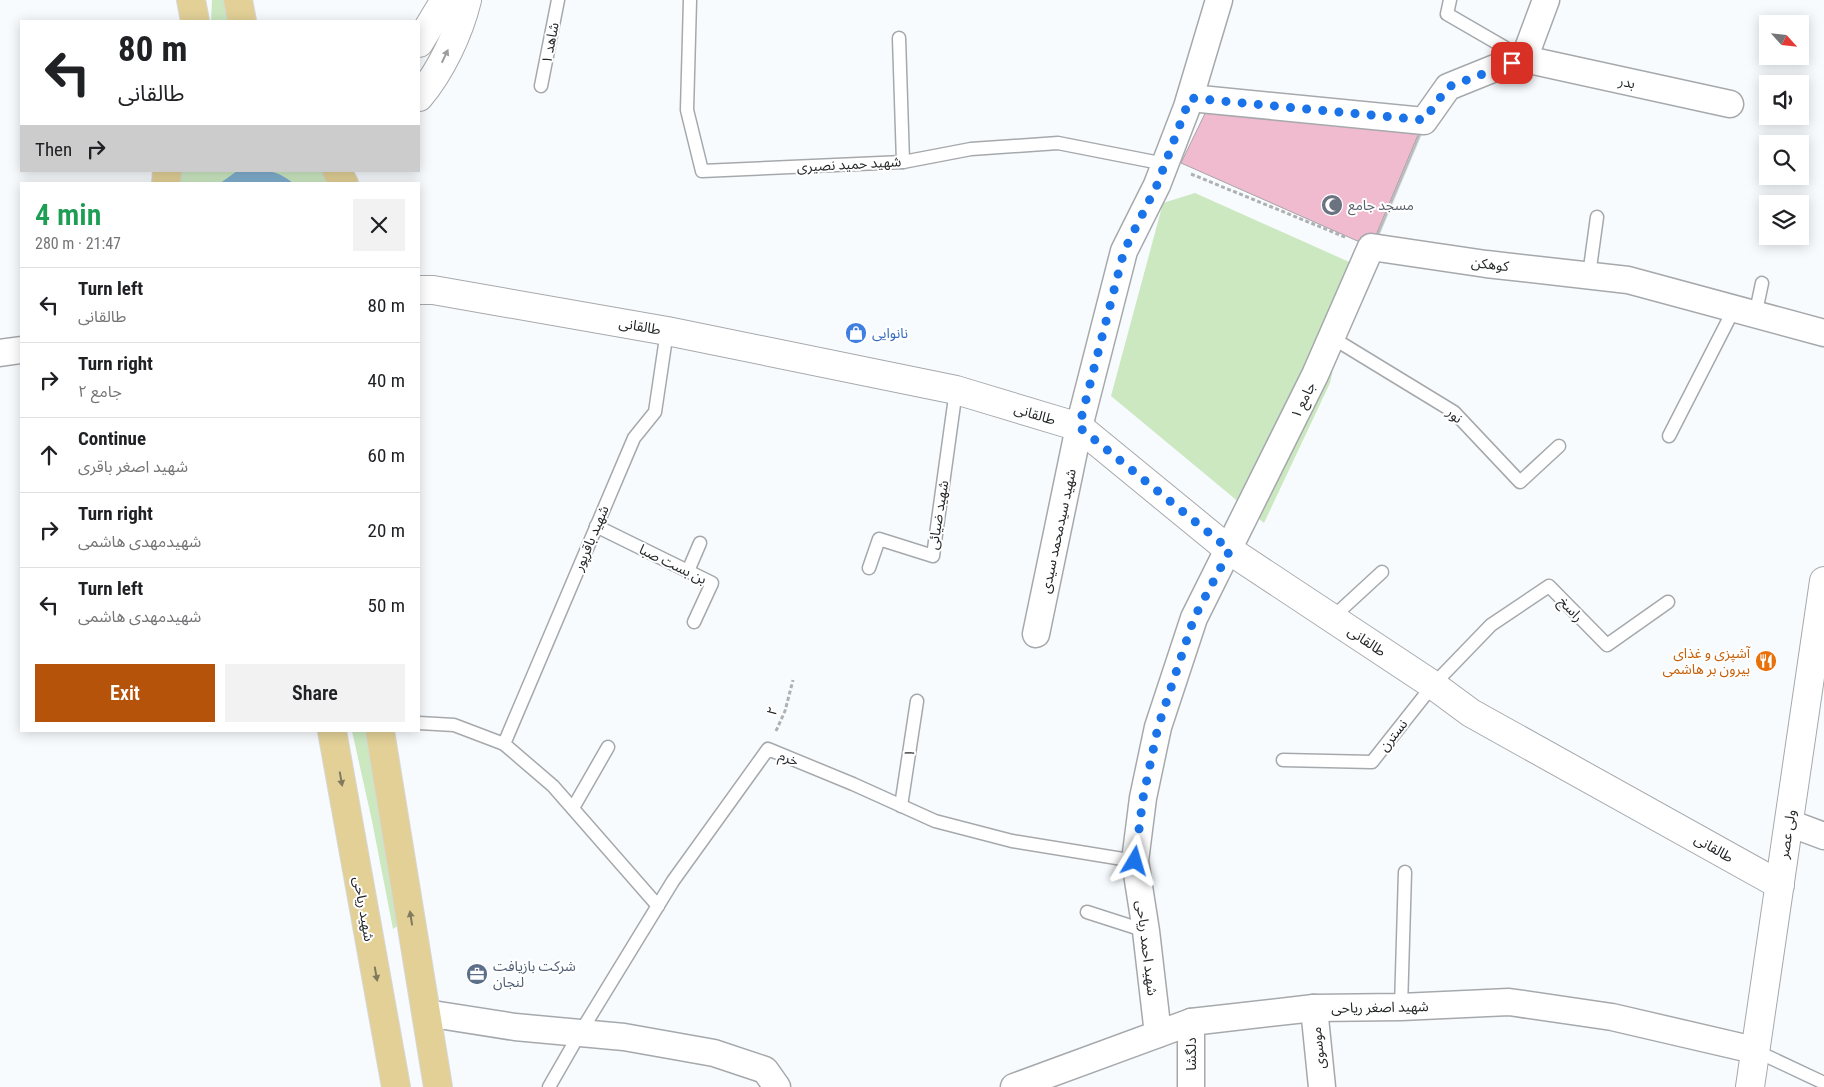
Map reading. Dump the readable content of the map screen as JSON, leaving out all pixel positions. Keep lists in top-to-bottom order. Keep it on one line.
{"streets":{"main road":["شهید ریاحی"],"street":["بدر","کوهکن","طالقانی","جامع ۱","شهید سیدمحمد سیدی","ولی عصر","شهید احمد ریاحی","شهید اصغر ریاحی","موسوی","دلگشا"],"lane":["شاهد ۱","شهید حمید نصیری","نور","شهید ضیائی","شهید باقرپور","بن بست صبا","راسخ","نسترن","۱","خرم"],"path":["۲"]},"crossings":[["شهید حمید نصیری","شهید سیدمحمد سیدی"],["کوهکن","جامع ۱"],["طالقانی","جامع ۱"],["طالقانی","شهید ضیائی"],["طالقانی","شهید سیدمحمد سیدی"],["طالقانی","شهید باقرپور"],["طالقانی","راسخ"],["طالقانی","نسترن"],["طالقانی","ولی عصر"],["طالقانی","شهید احمد ریاحی"],["جامع ۱","نور"],["جامع ۱","شهید احمد ریاحی"],["شهید باقرپور","بن بست صبا"],["راسخ","نسترن"],["۲","خرم"],["۱","خرم"],["خرم","شهید احمد ریاحی"],["ولی عصر","شهید اصغر ریاحی"],["شهید احمد ریاحی","شهید اصغر ریاحی"],["شهید اصغر ریاحی","موسوی"],["شهید اصغر ریاحی","دلگشا"]],"places":{"mosque":["مسجد جامع"],"shop":["نانوایی"],"restaurant":["آشپزی و غذای بیرون بر هاشمی"],"office":["شرکت بازیافت لنجان"]},"north":"bottom right","page":{"turn":["80 m","طالقانی"],"then":"Then","heading":["4 min","280 m · 21:47"],"list":[{"name":"Turn left","note":"طالقانی","value":"80 m"},{"name":"Turn right","note":"جامع ۲","value":"40 m"},{"name":"Continue","note":"شهید اصغر باقری","value":"60 m"},{"name":"Turn right","note":"شهیدمهدی هاشمی","value":"20 m"},{"name":"Turn left","note":"شهیدمهدی هاشمی","value":"50 m"}],"buttons":["Exit","Share"]}}
